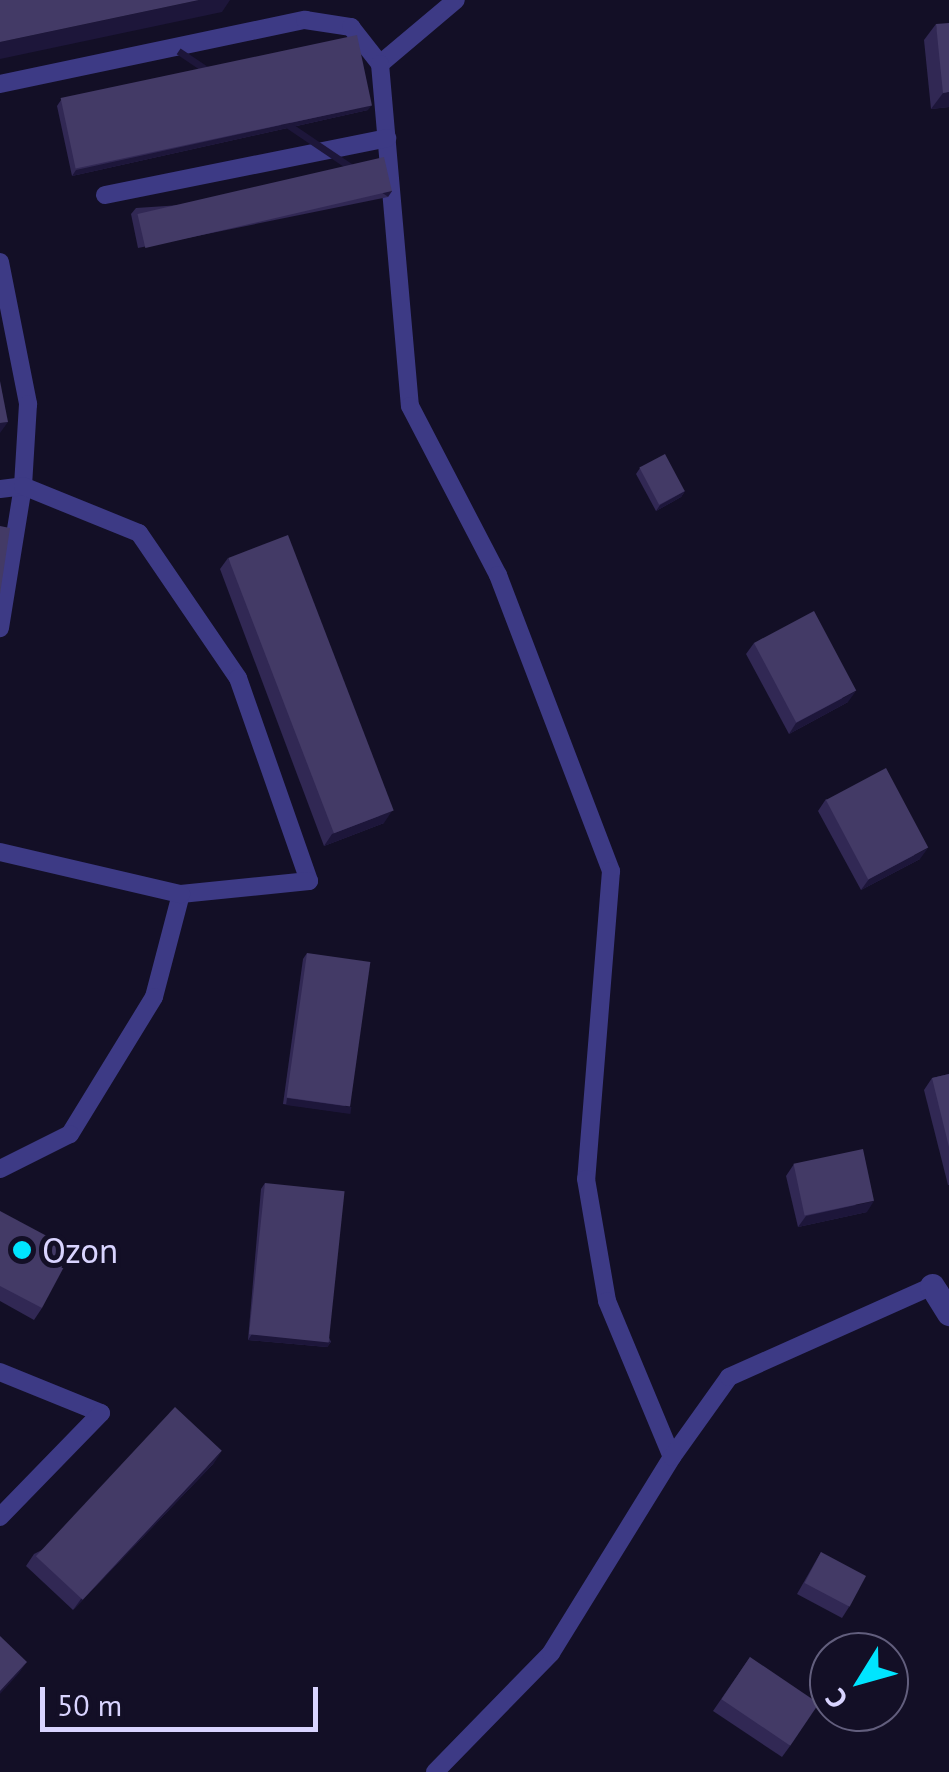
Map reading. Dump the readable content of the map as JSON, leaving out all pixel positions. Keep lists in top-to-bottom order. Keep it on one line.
{"places":["Ozon"],"scale_bar":"50 m","north":"bottom left"}
